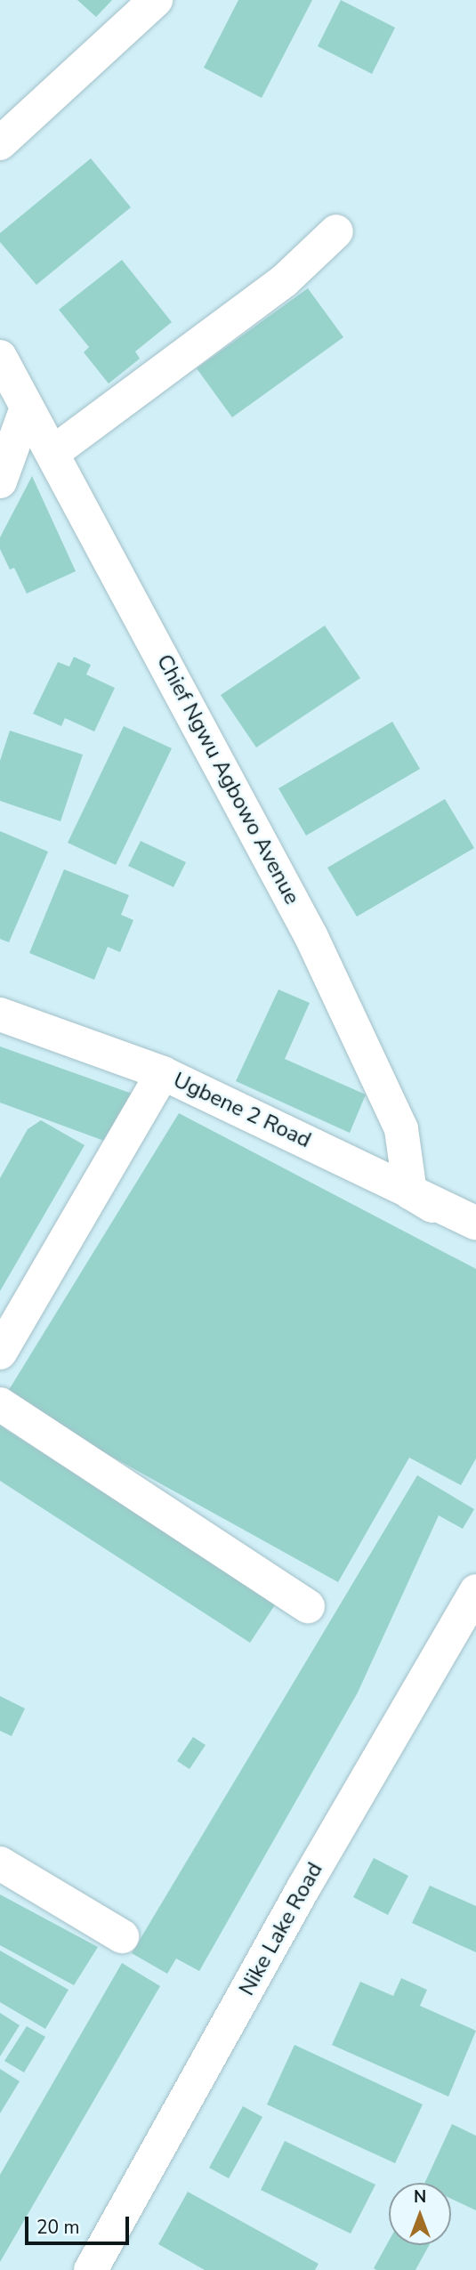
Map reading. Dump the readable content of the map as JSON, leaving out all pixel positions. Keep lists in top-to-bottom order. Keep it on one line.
{"streets":{"street":["Chief Ngwu Agbowo Avenue","Ugbene 2 Road","Nike Lake Road"]},"crossings":[["Chief Ngwu Agbowo Avenue","Ugbene 2 Road"]],"scale_bar":"20 m","north":"top"}
